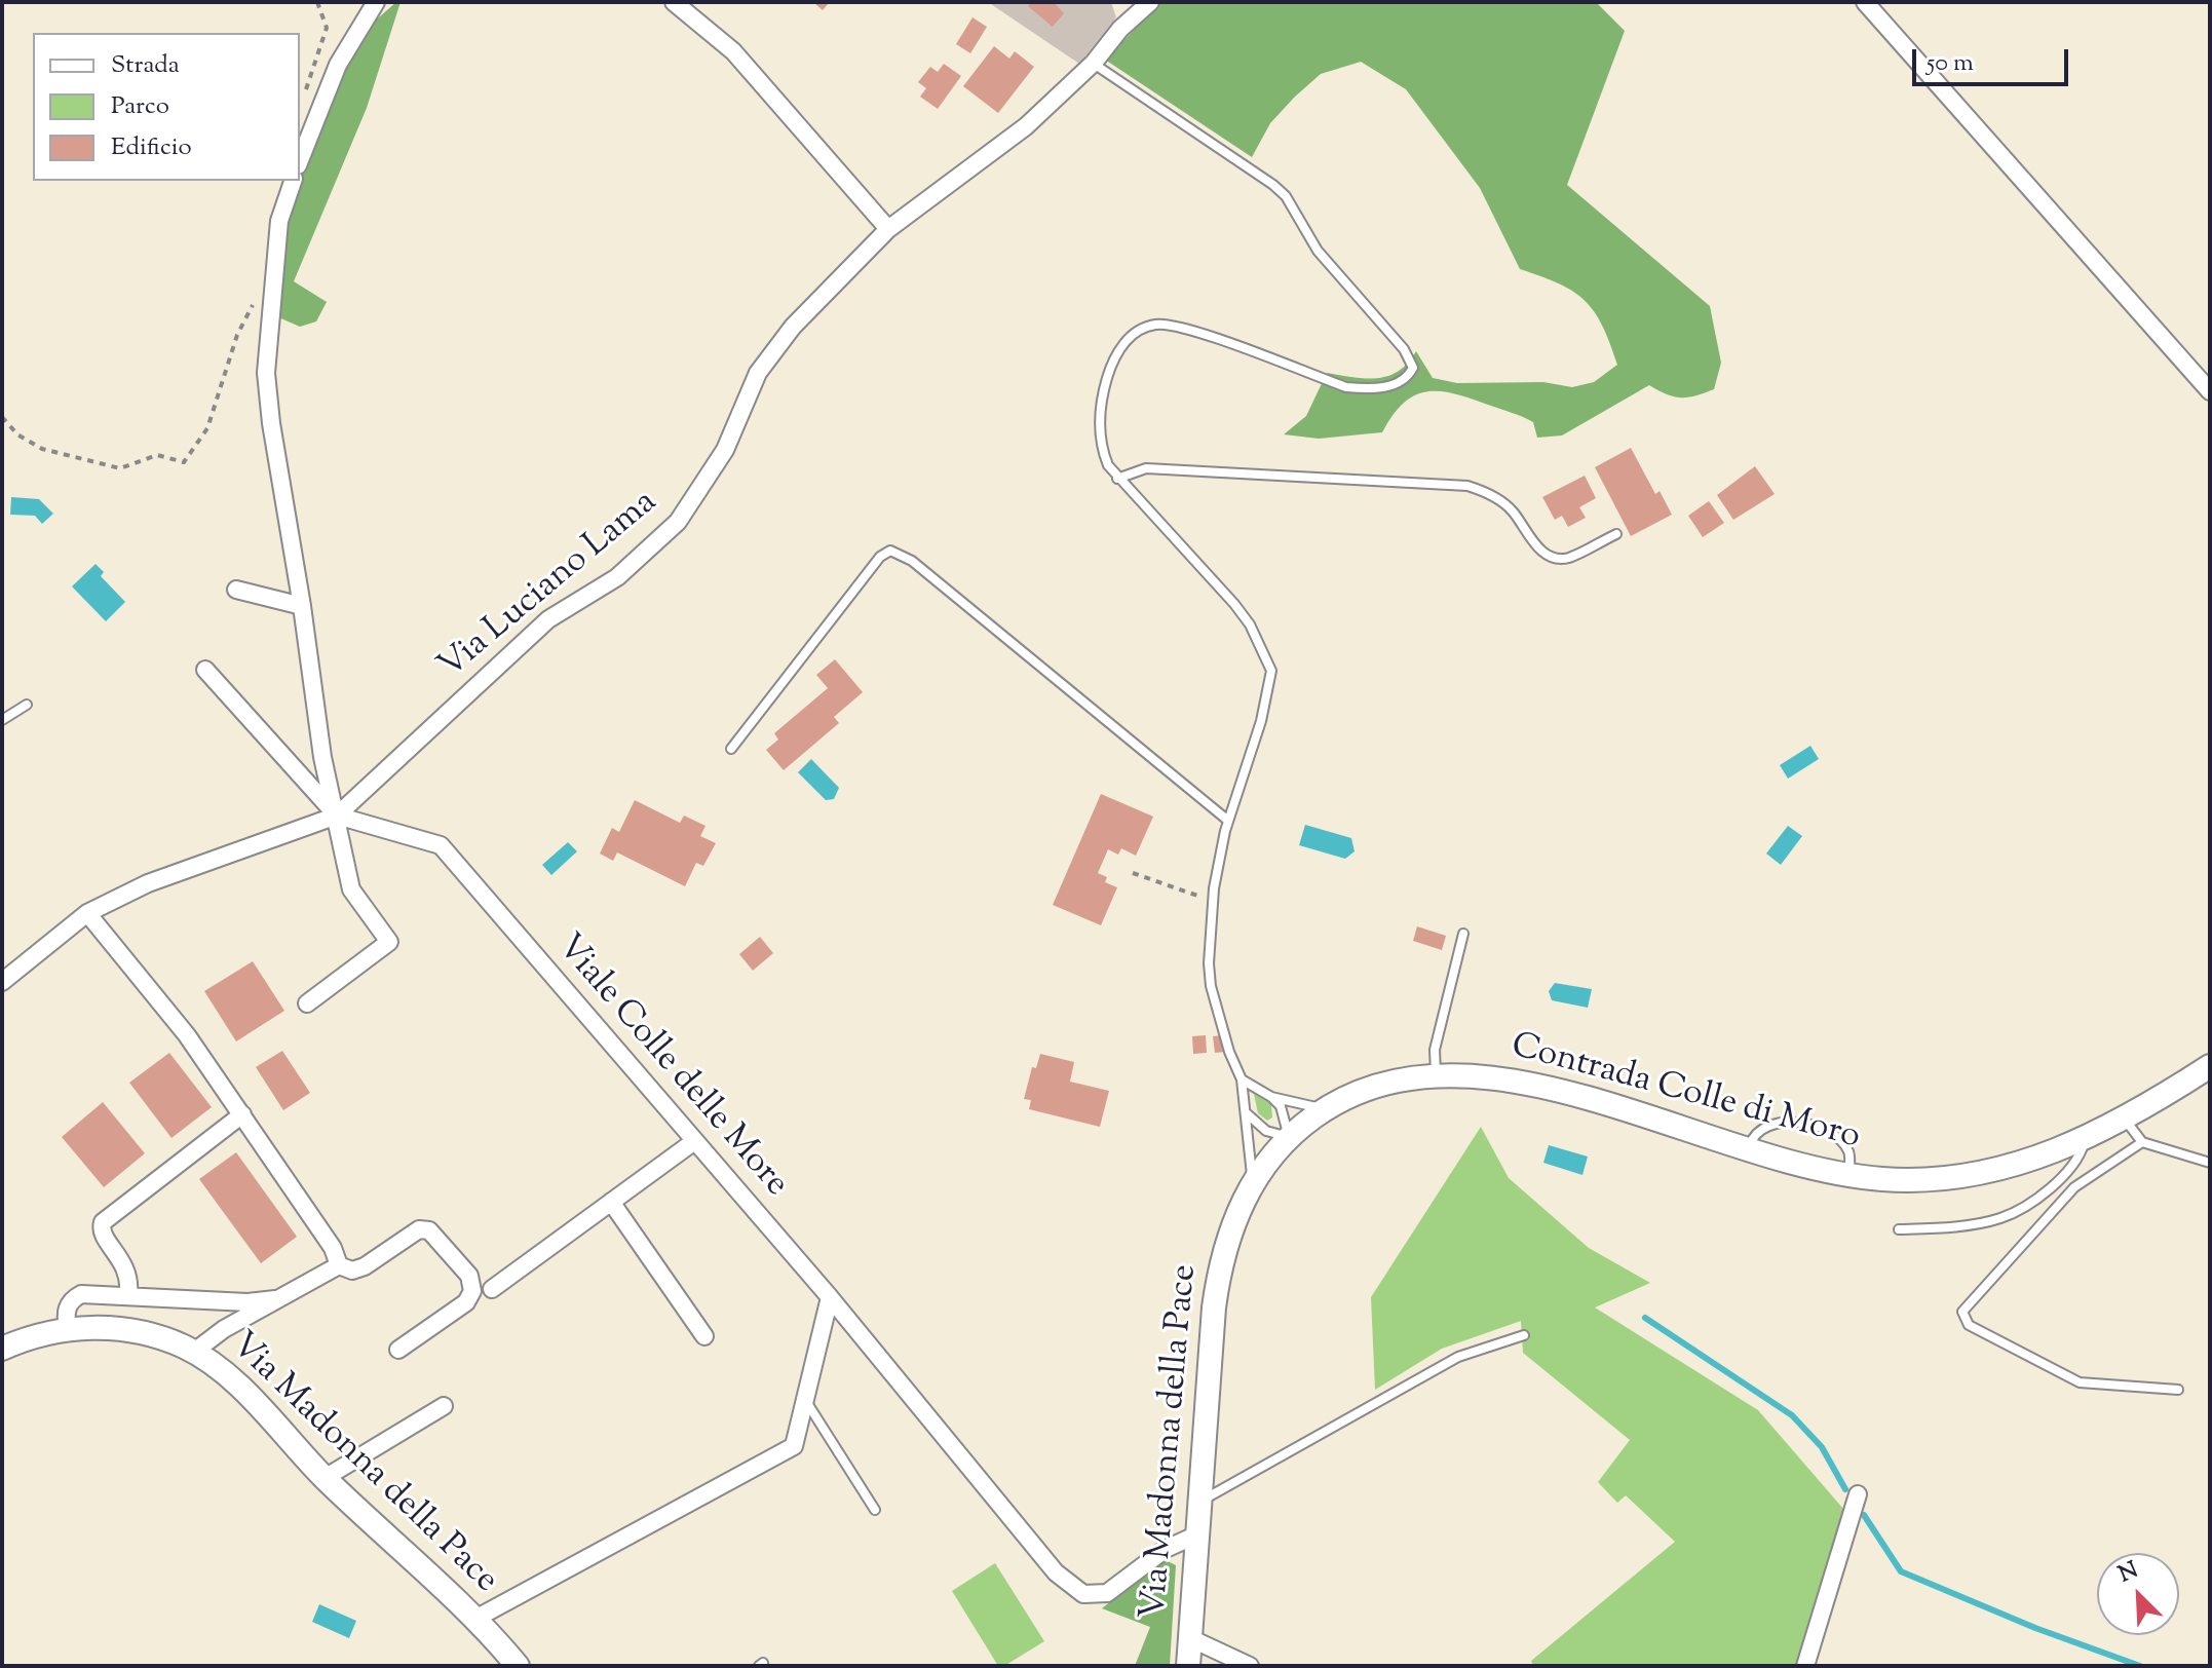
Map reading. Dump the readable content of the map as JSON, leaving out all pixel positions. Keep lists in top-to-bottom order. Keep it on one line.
{"streets":{"main road":["Contrada Colle di Moro","Via Madonna della Pace"],"street":["Via Luciano Lama","Viale Colle delle More"]},"crossings":[["Via Luciano Lama","Viale Colle delle More"],["Viale Colle delle More","Via Madonna della Pace"],["Contrada Colle di Moro","Via Madonna della Pace"]],"legend":["Strada","Parco","Edificio"],"scale_bar":"50 m","north":"top left"}
